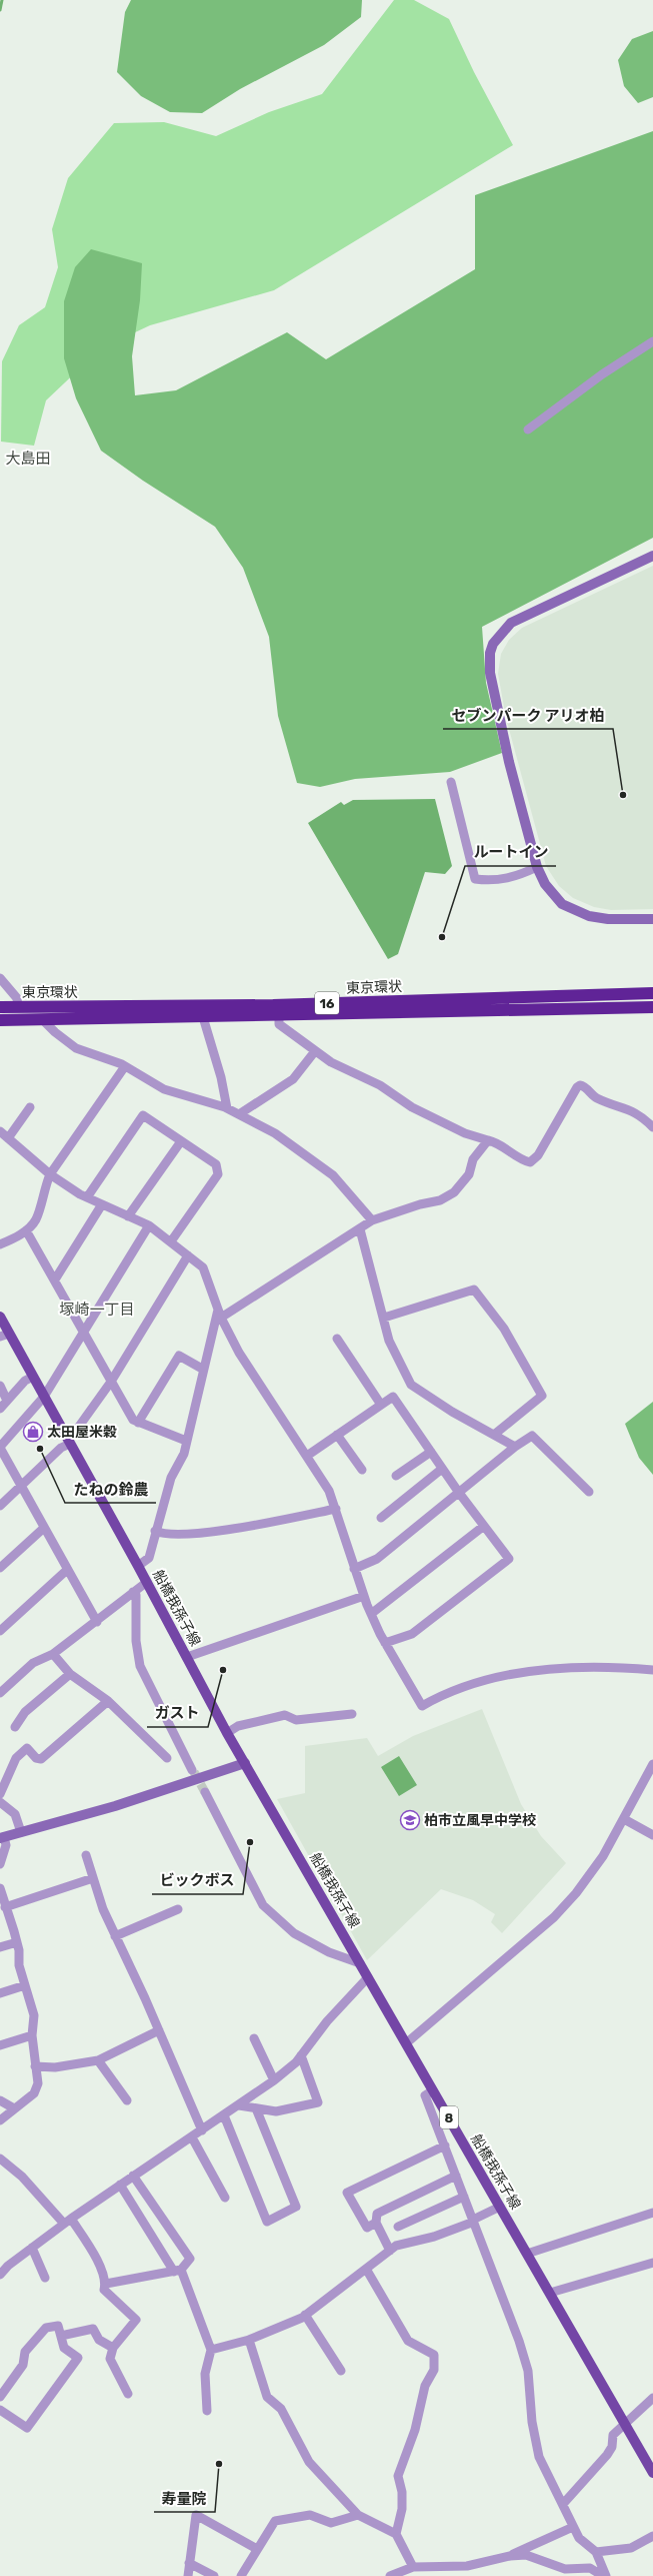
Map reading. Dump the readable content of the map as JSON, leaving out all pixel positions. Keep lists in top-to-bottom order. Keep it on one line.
{"streets":{"highway":["東京環状","16"],"main road":["船橋我孫子線","8"]},"districts":["大島田","塚崎一丁目"],"places":{"other":["セブンパーク アリオ柏","ルートイン","たねの鈴農","ガスト","ビックボス","寿量院"],"shop":["太田屋米穀"],"school or university":["柏市立風早中学校"]}}
